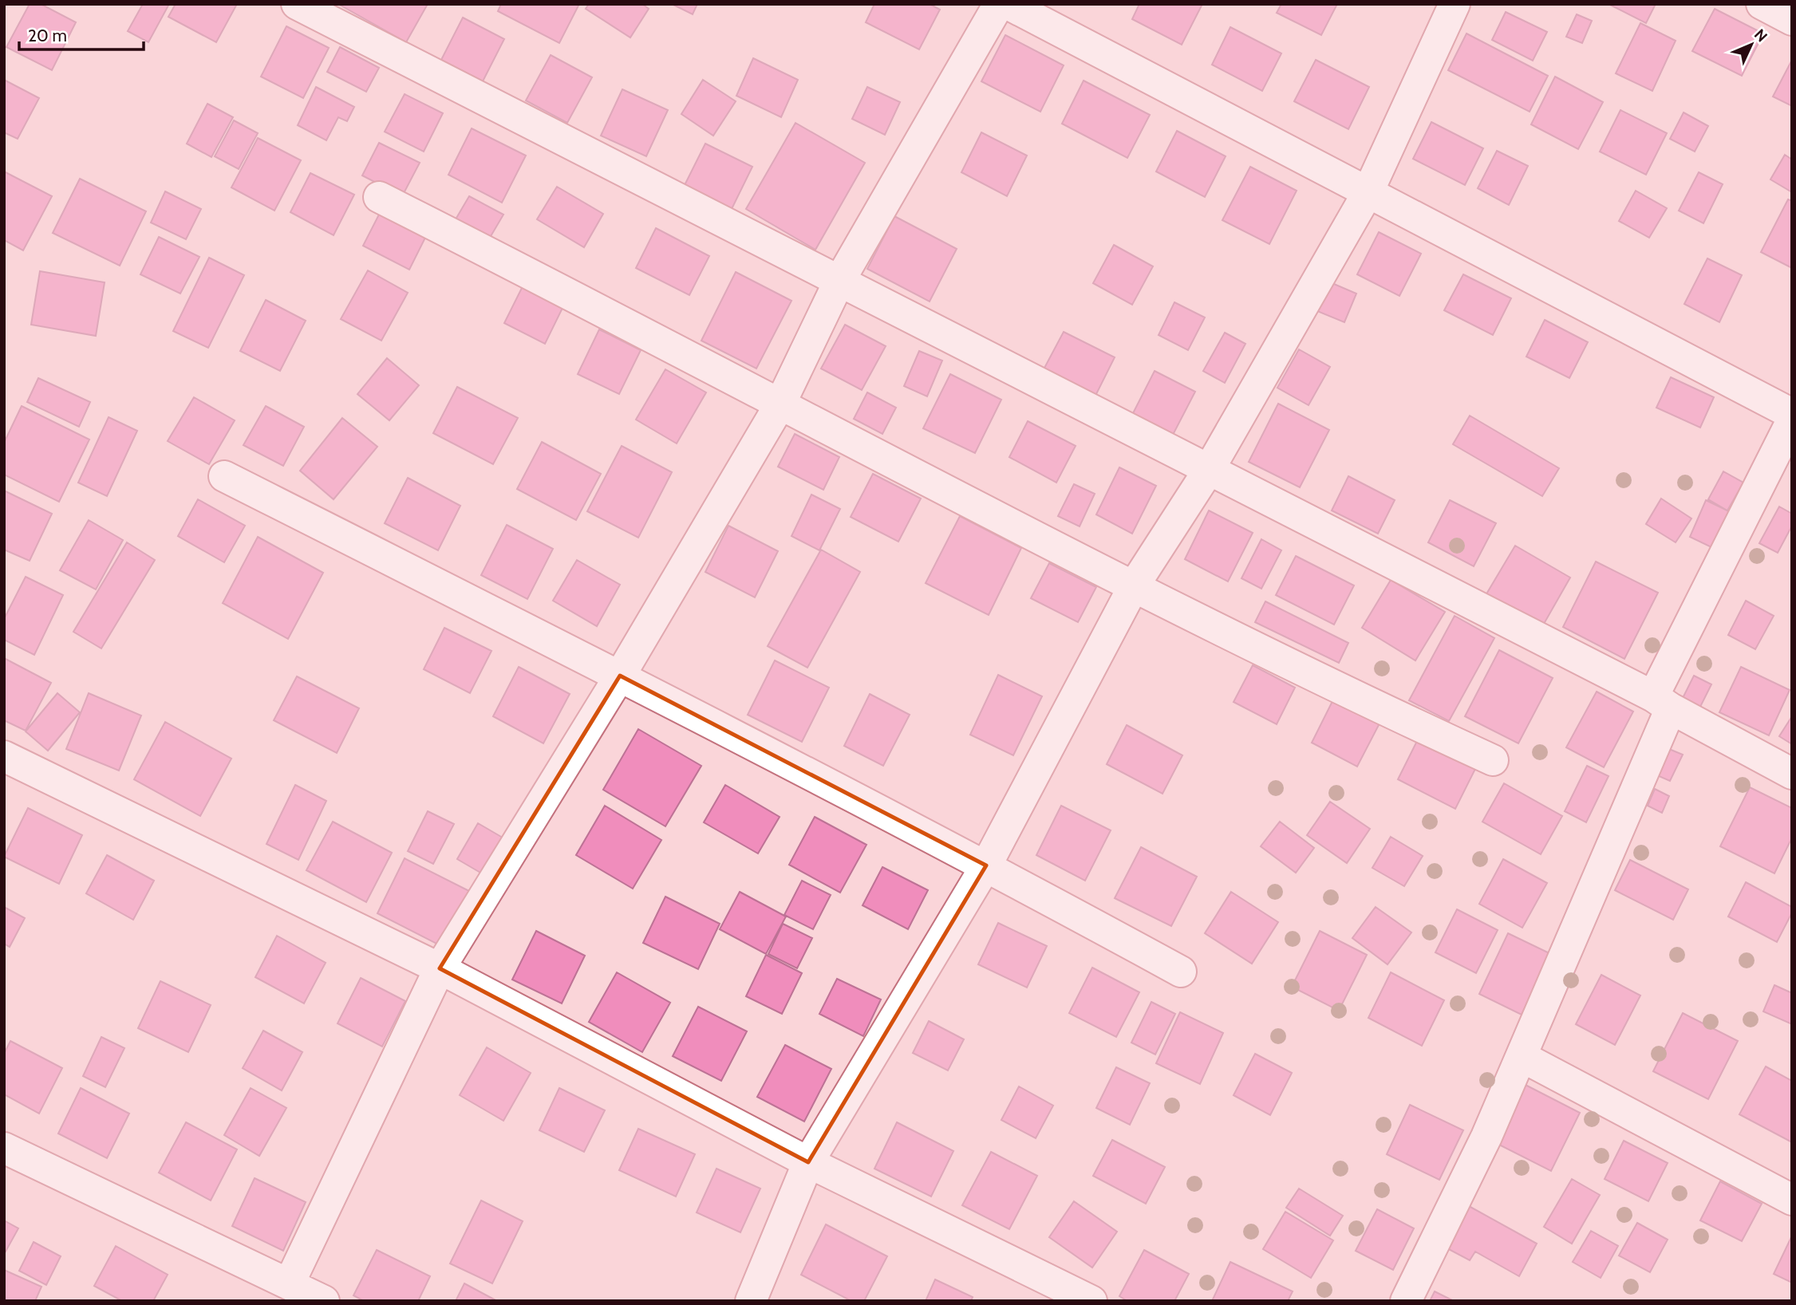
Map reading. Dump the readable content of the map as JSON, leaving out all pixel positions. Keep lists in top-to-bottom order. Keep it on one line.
{"scale_bar":"20 m","north":"top right"}
